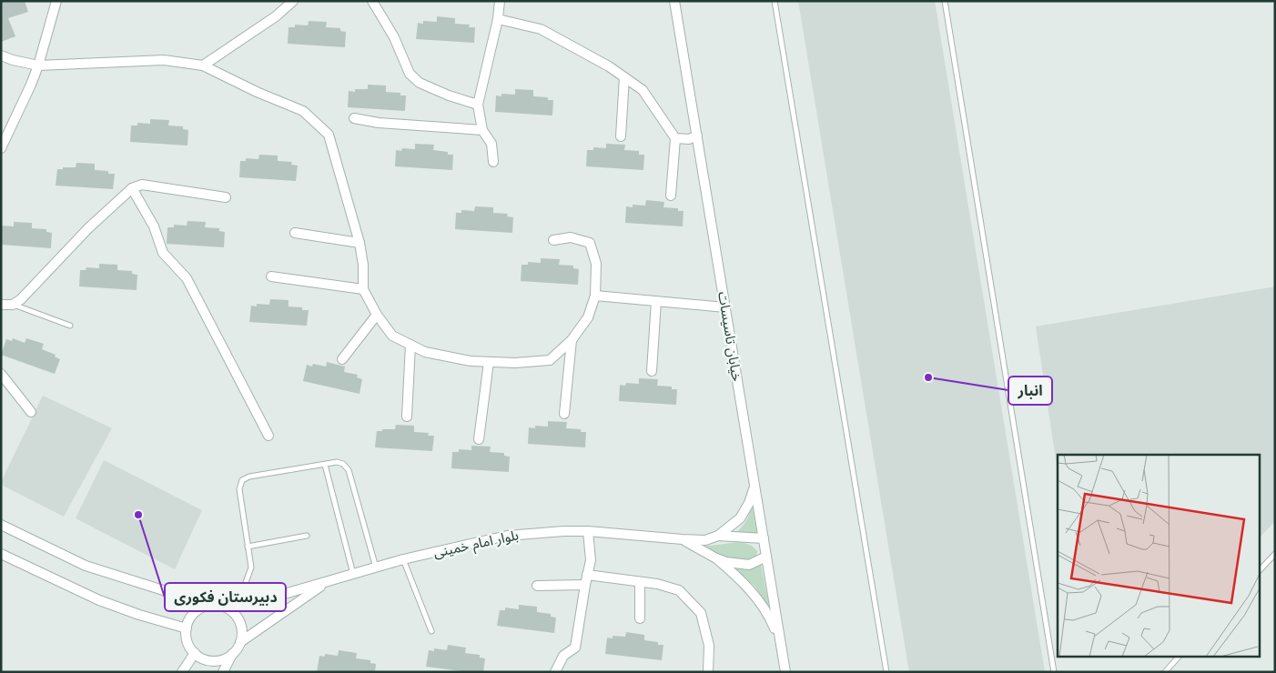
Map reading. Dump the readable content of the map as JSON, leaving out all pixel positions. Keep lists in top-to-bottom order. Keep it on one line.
{"streets":{"street":["خیابان تاسیسات","بلوار امام خمینی"]},"places":["انبار","دبیرستان فکوری"]}
